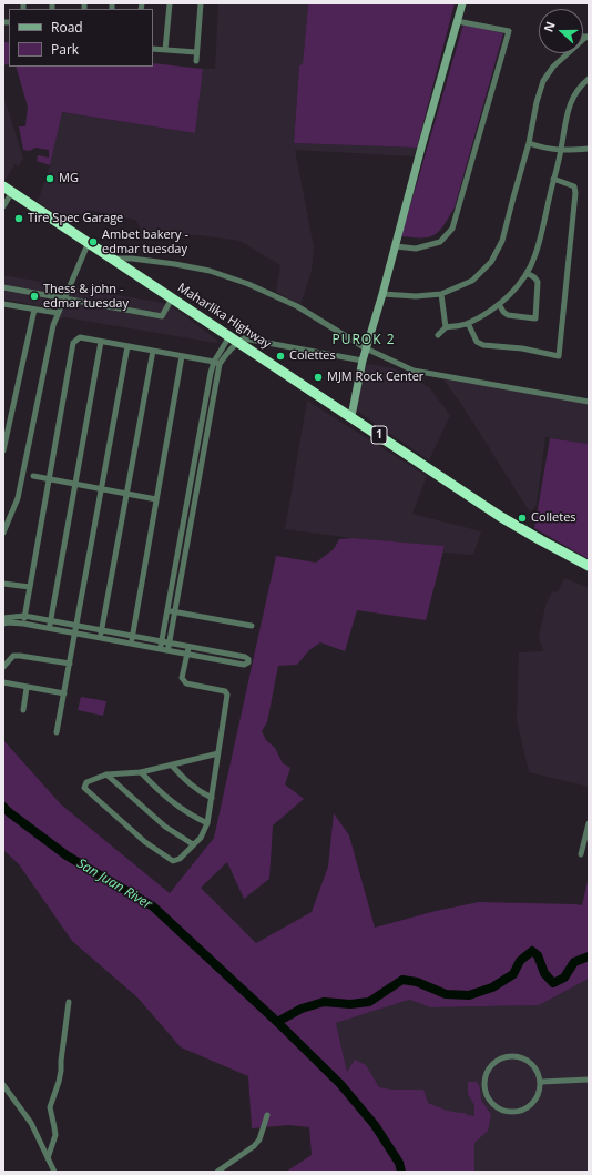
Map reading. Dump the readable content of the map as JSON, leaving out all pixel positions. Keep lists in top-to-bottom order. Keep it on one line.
{"streets":{"highway":["Maharlika Highway","1"]},"districts":["PUROK 2"],"water":["San Juan River"],"places":["MG","Tire Spec Garage","Ambet bakery - edmar tuesday","Thess & john - edmar tuesday","Colettes","MJM Rock Center","Colletes"],"legend":["Road","Park"],"north":"left"}
